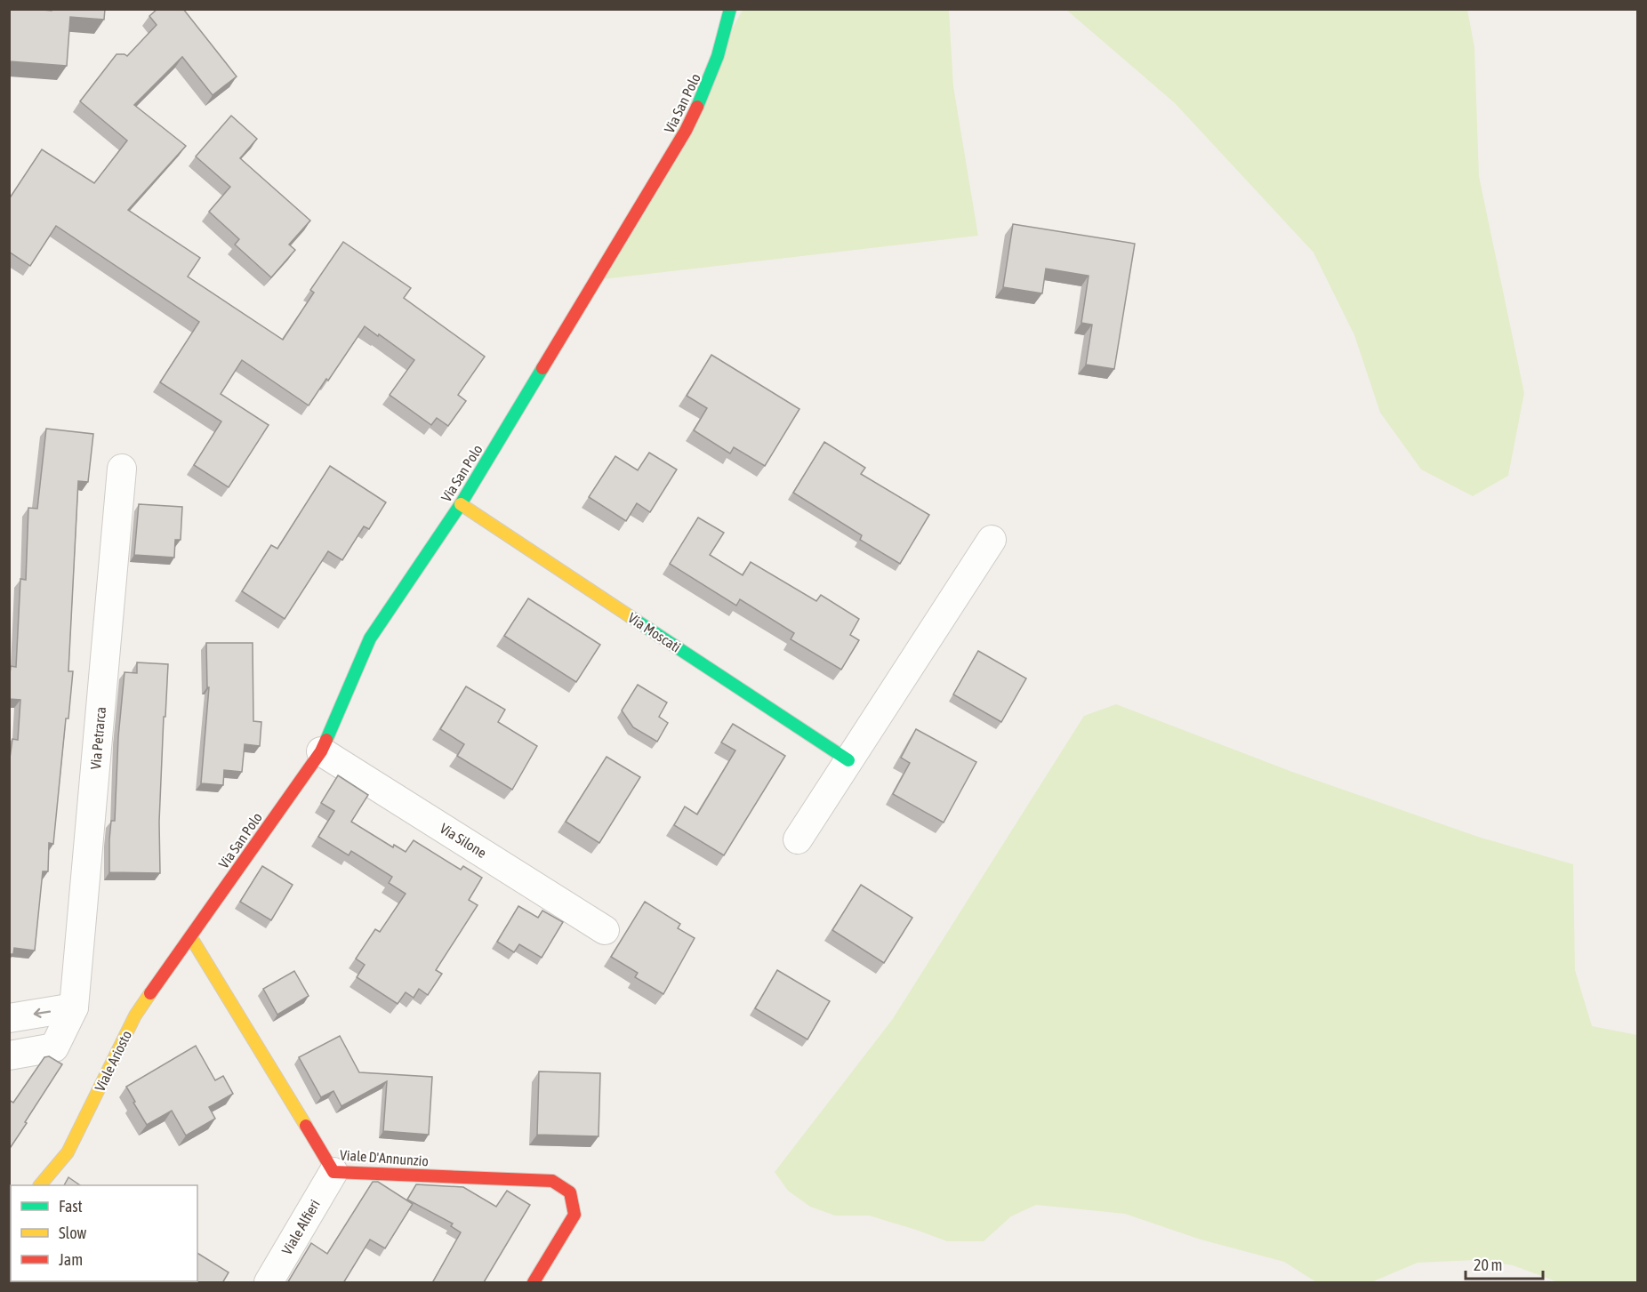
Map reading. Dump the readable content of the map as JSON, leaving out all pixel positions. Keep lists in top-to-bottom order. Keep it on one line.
{"streets":{"street":["Via San Polo","Via Moscati","Via Petrarca","Via Silone","Viale Ariosto","Viale D'Annunzio","Viale Alfieri"]},"crossings":[["Via San Polo","Via Moscati"],["Via San Polo","Via Silone"],["Via San Polo","Viale Ariosto"],["Via San Polo","Viale D'Annunzio"],["Viale Ariosto","Viale D'Annunzio"],["Viale D'Annunzio","Viale Alfieri"]],"legend":["Fast","Slow","Jam"],"scale_bar":"20 m"}
